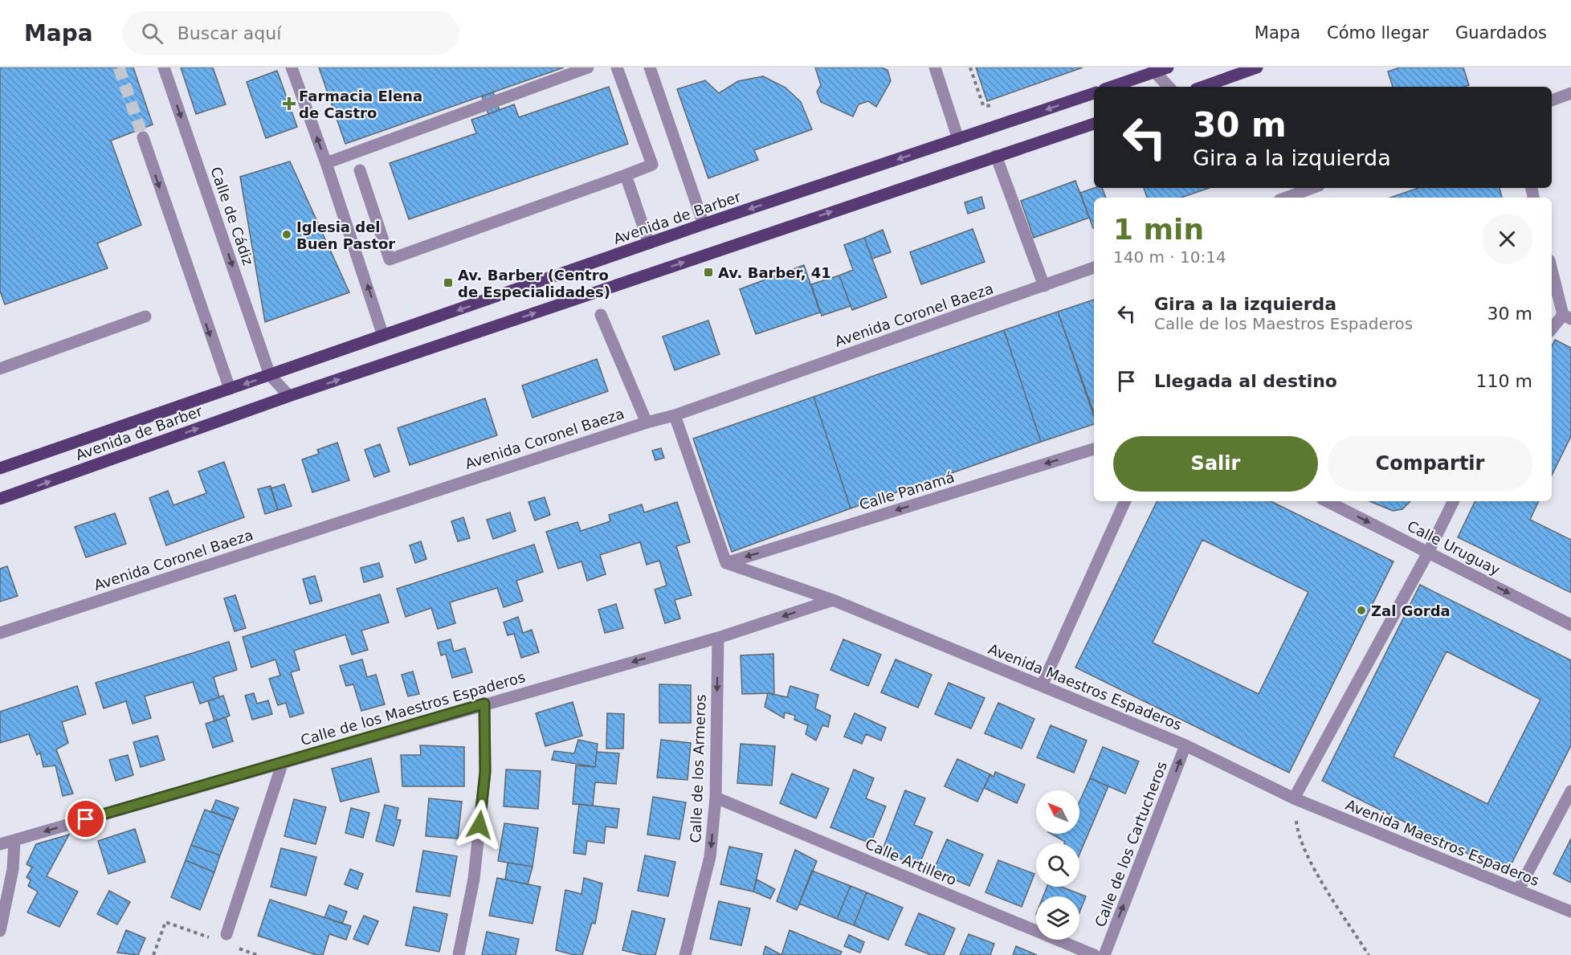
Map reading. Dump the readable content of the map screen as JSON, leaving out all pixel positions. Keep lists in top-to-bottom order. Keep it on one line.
{"streets":{"main road":["Avenida de Barber"],"street":["Calle de Cádiz","Avenida Coronel Baeza","Calle Panamá","Calle Uruguay","Avenida Maestros Espaderos","Calle de los Maestros Espaderos","Calle de los Armeros","Calle de los Cartucheros","Calle Artillero"]},"crossings":[["Calle de Cádiz","Avenida de Barber"],["Calle Panamá","Avenida Maestros Espaderos"],["Avenida Maestros Espaderos","Calle de los Maestros Espaderos"],["Avenida Maestros Espaderos","Calle de los Cartucheros"],["Calle de los Maestros Espaderos","Calle de los Armeros"],["Calle de los Armeros","Calle Artillero"]],"one_way":["Calle Panamá","Calle Uruguay","Calle de los Maestros Espaderos","Calle de los Armeros","Calle de los Cartucheros"],"places":{"health":["Farmacia Elena de Castro"],"other":["Iglesia del Buen Pastor","Zal Gorda"],"transit":["Av. Barber, 41","Av. Barber (Centro de Especialidades)"]},"north":"top left","page":{"header":"Mapa","search":"Buscar aquí","nav":["Mapa","Cómo llegar","Guardados"],"turn":["30 m","Gira a la izquierda"],"heading":["1 min","140 m · 10:14"],"list":[{"name":"Gira a la izquierda","note":"Calle de los Maestros Espaderos","value":"30 m"},{"name":"Llegada al destino","value":"110 m"}],"buttons":["Salir","Compartir"]}}
